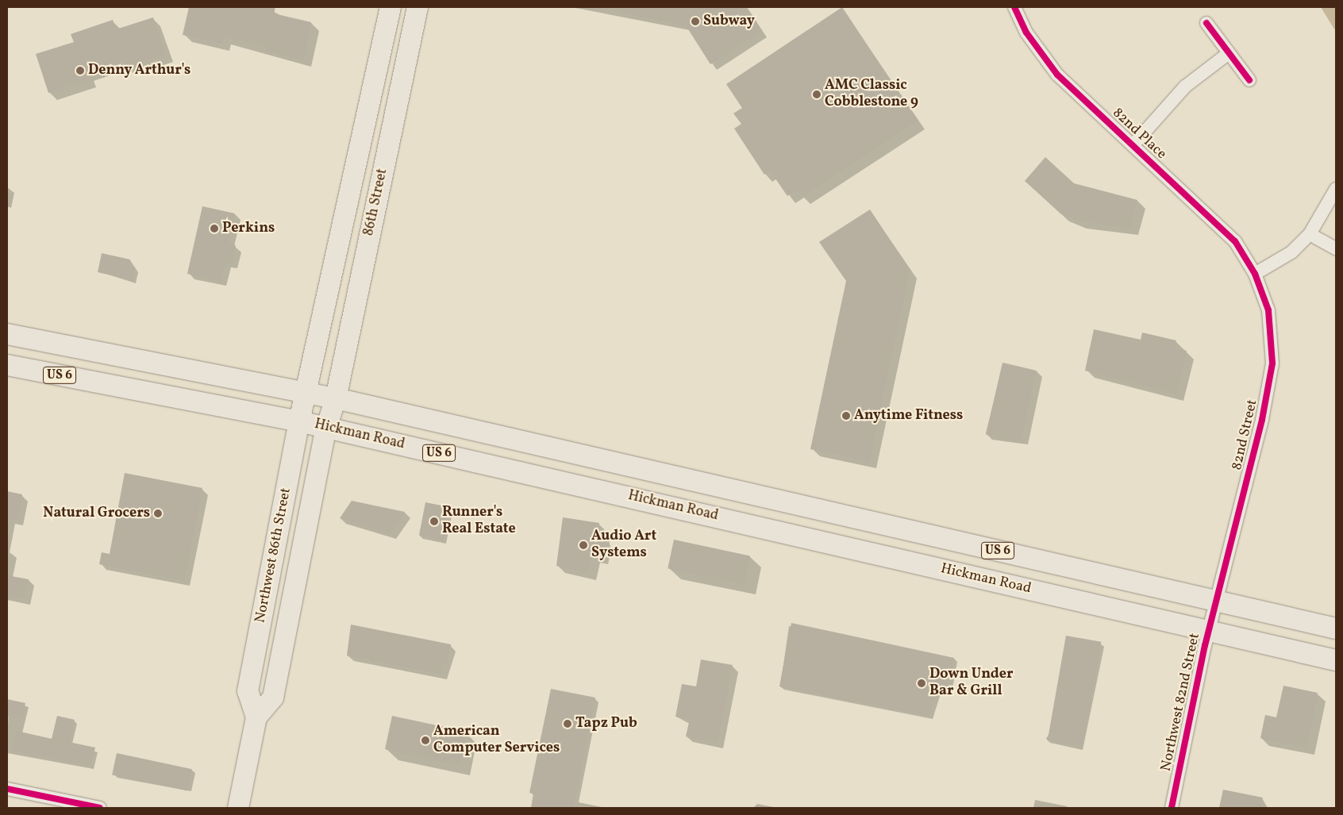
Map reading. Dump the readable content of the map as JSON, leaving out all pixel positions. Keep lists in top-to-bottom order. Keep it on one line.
{"streets":{"main road":["86th Street","US 6","Hickman Road","Northwest 86th Street"],"street":["82nd Place","82nd Street","Northwest 82nd Street"]},"crossings":[["82nd Place","82nd Street"],["86th Street","US 6"],["86th Street","Northwest 86th Street"],["US 6","82nd Street"],["US 6","Northwest 86th Street"],["US 6","Northwest 82nd Street"],["Hickman Road","Northwest 86th Street"],["Hickman Road","Northwest 82nd Street"],["82nd Street","Northwest 82nd Street"]],"places":["Subway","Denny Arthur's","AMC Classic Cobblestone 9","Perkins","Anytime Fitness","Natural Grocers","Runner's Real Estate","Audio Art Systems","Down Under Bar & Grill","Tapz Pub","American Computer Services"]}
